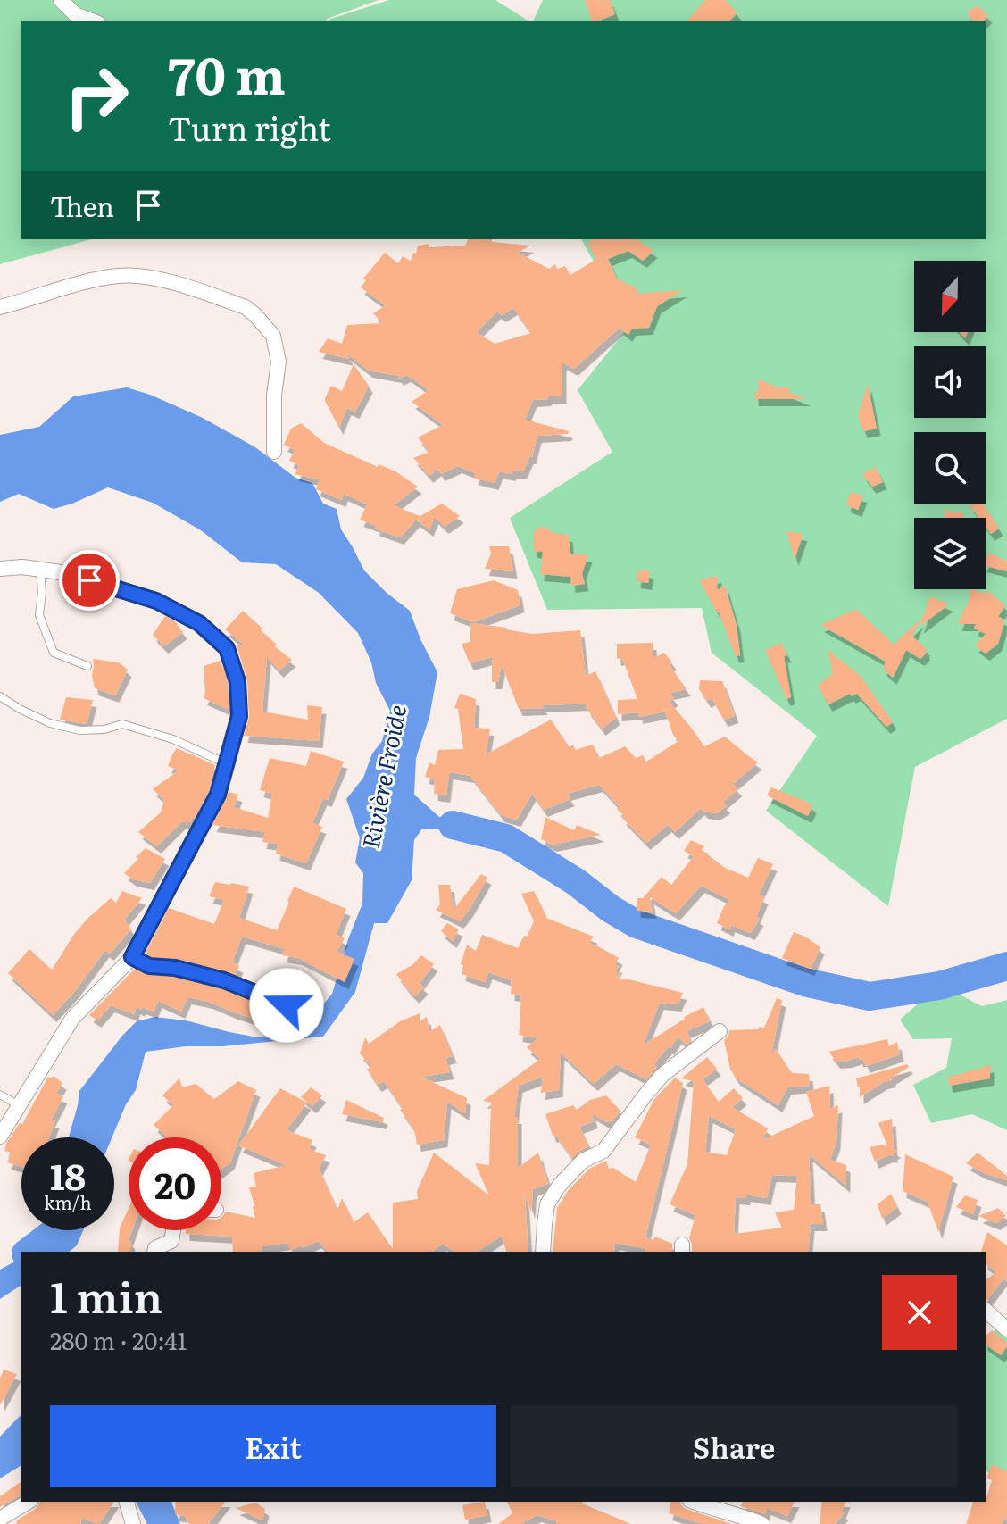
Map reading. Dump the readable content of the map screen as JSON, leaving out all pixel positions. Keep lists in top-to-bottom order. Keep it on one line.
{"water":["Rivière Froide"],"north":"bottom","page":{"turn":["70 m","Turn right"],"then":"Then","speed":"18 km/h","limit":"20","heading":["1 min","280 m · 20:41"],"buttons":["Exit","Share"]}}
